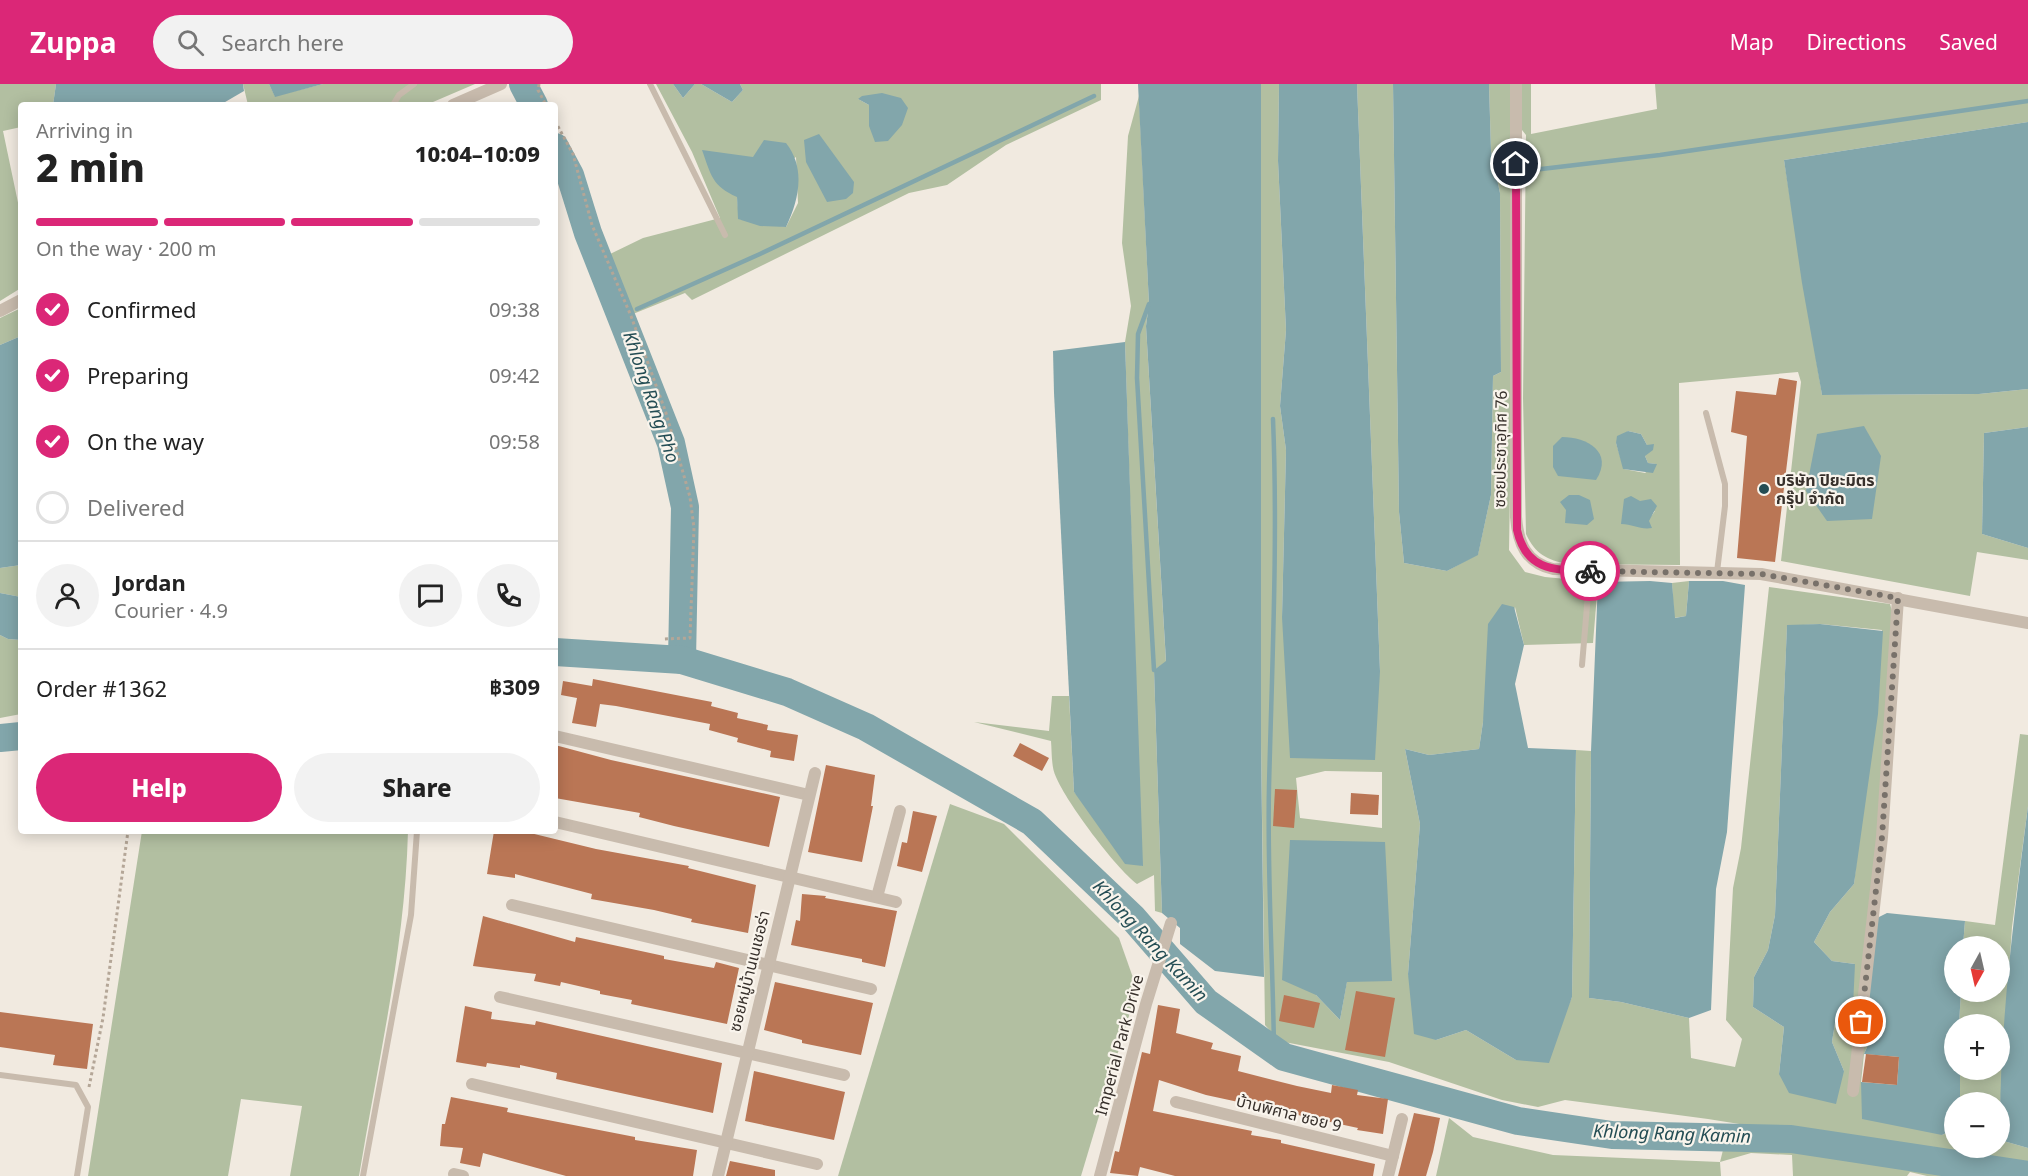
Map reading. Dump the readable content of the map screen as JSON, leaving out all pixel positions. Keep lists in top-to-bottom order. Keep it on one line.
{"streets":{"street":["ซอยประชาอุทิศ 76","ซอยหมู่บ้านเนเชอร่า","Imperial Park Drive","บ้านพิศาล ซอย 9"]},"water":["Khlong Rang Pho","Khlong Rang Kamin"],"places":["บริษัท ปิยะมิตร กรุ๊ป จำกัด"],"north":"bottom","page":{"header":"Zuppa","search":"Search here","nav":["Map","Directions","Saved"],"heading":["2 min","Arriving in","10:04–10:09"],"panel":["Jordan","Courier · 4.9","Order #1362","฿309"],"bar":"On the way · 200 m","list":[["Confirmed","09:38"],["Preparing","09:42"],["On the way","09:58"],"Delivered"],"buttons":["Help","Share"],"map_buttons":["+","−"]}}
